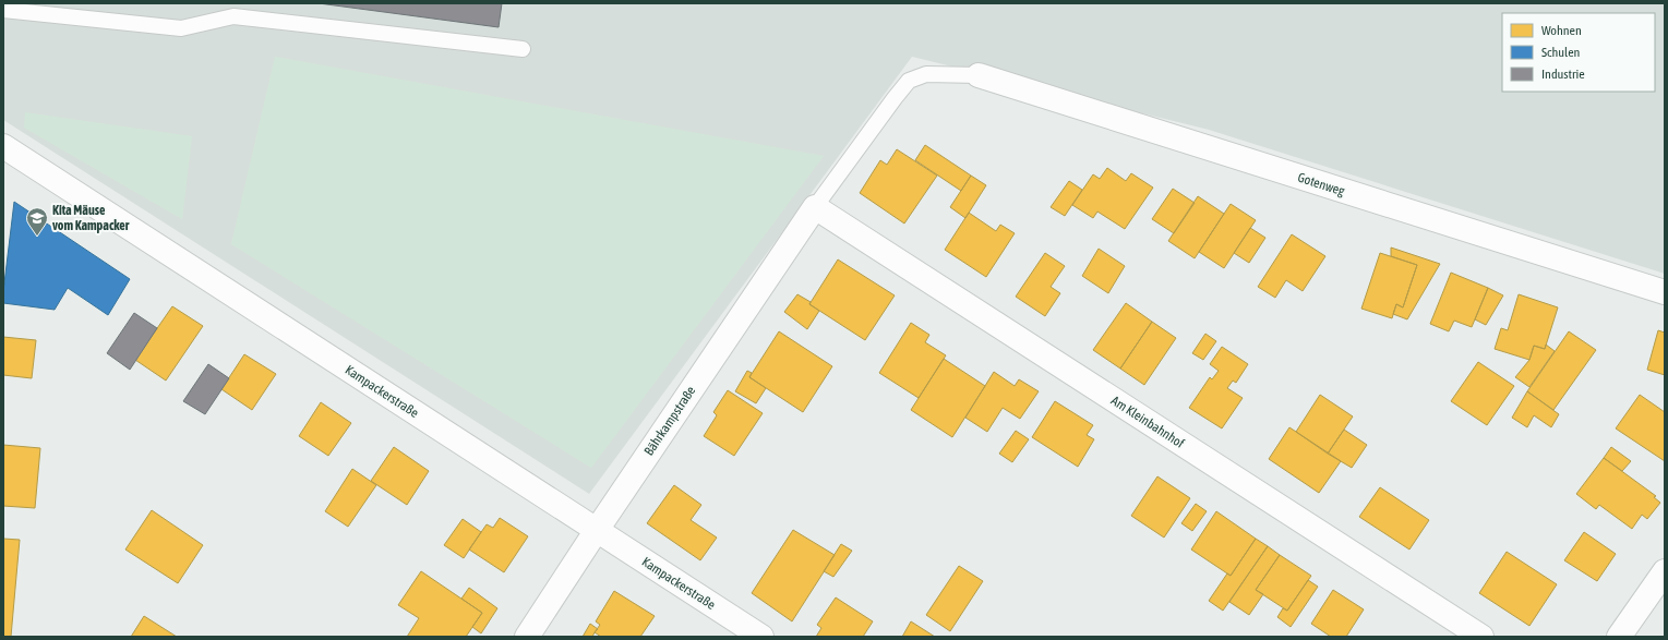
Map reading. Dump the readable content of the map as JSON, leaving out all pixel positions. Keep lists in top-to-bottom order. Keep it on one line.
{"streets":{"street":["Gotenweg","Kampackerstraße","Bährkampstraße","Am Kleinbahnhof"]},"crossings":[["Kampackerstraße","Bährkampstraße"],["Bährkampstraße","Am Kleinbahnhof"]],"places":{"school or university":["Kita Mäuse vom Kampacker"]},"legend":["Wohnen","Schulen","Industrie"]}
